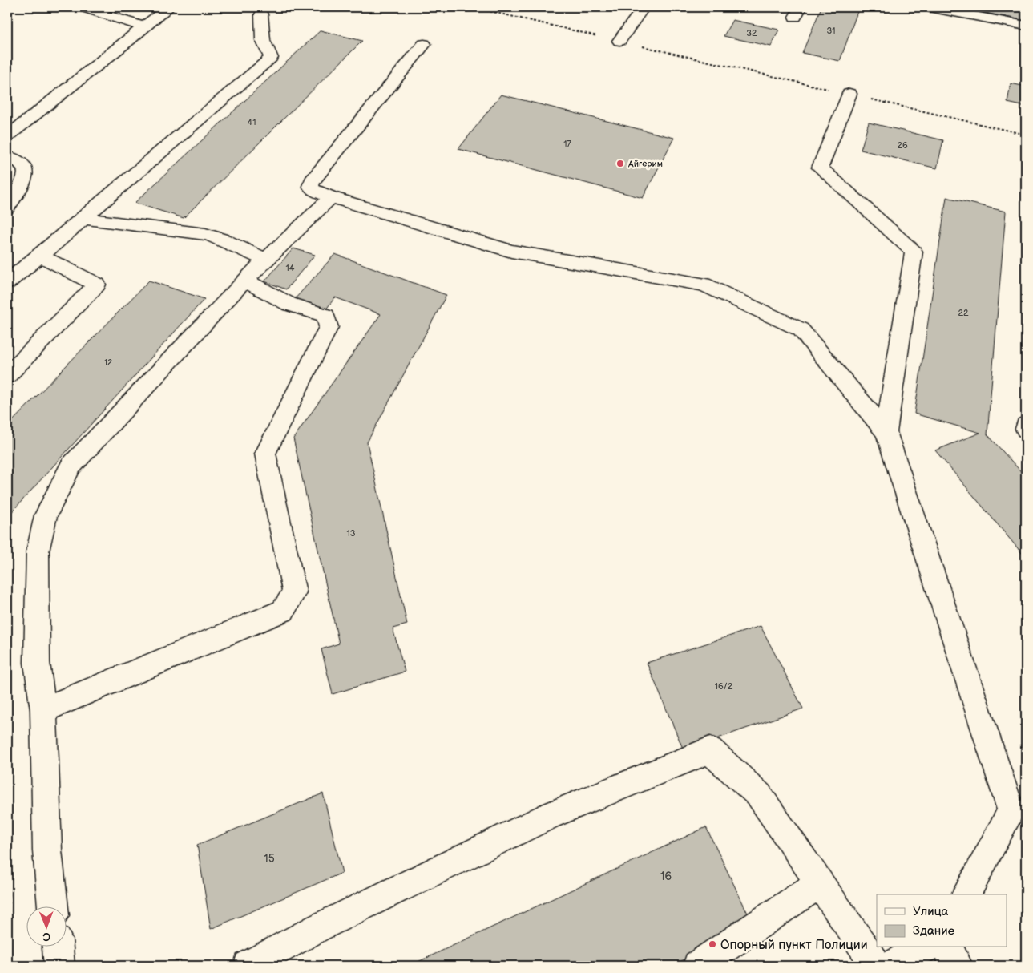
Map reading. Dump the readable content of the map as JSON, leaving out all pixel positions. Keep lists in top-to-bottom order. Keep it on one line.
{"places":["Айгерим","Опорный пункт Полиции"],"house_numbers":["31","32","41","17","26","14","22","12","13","16/2","15","16"],"legend":["Улица","Здание"],"north":"bottom"}
